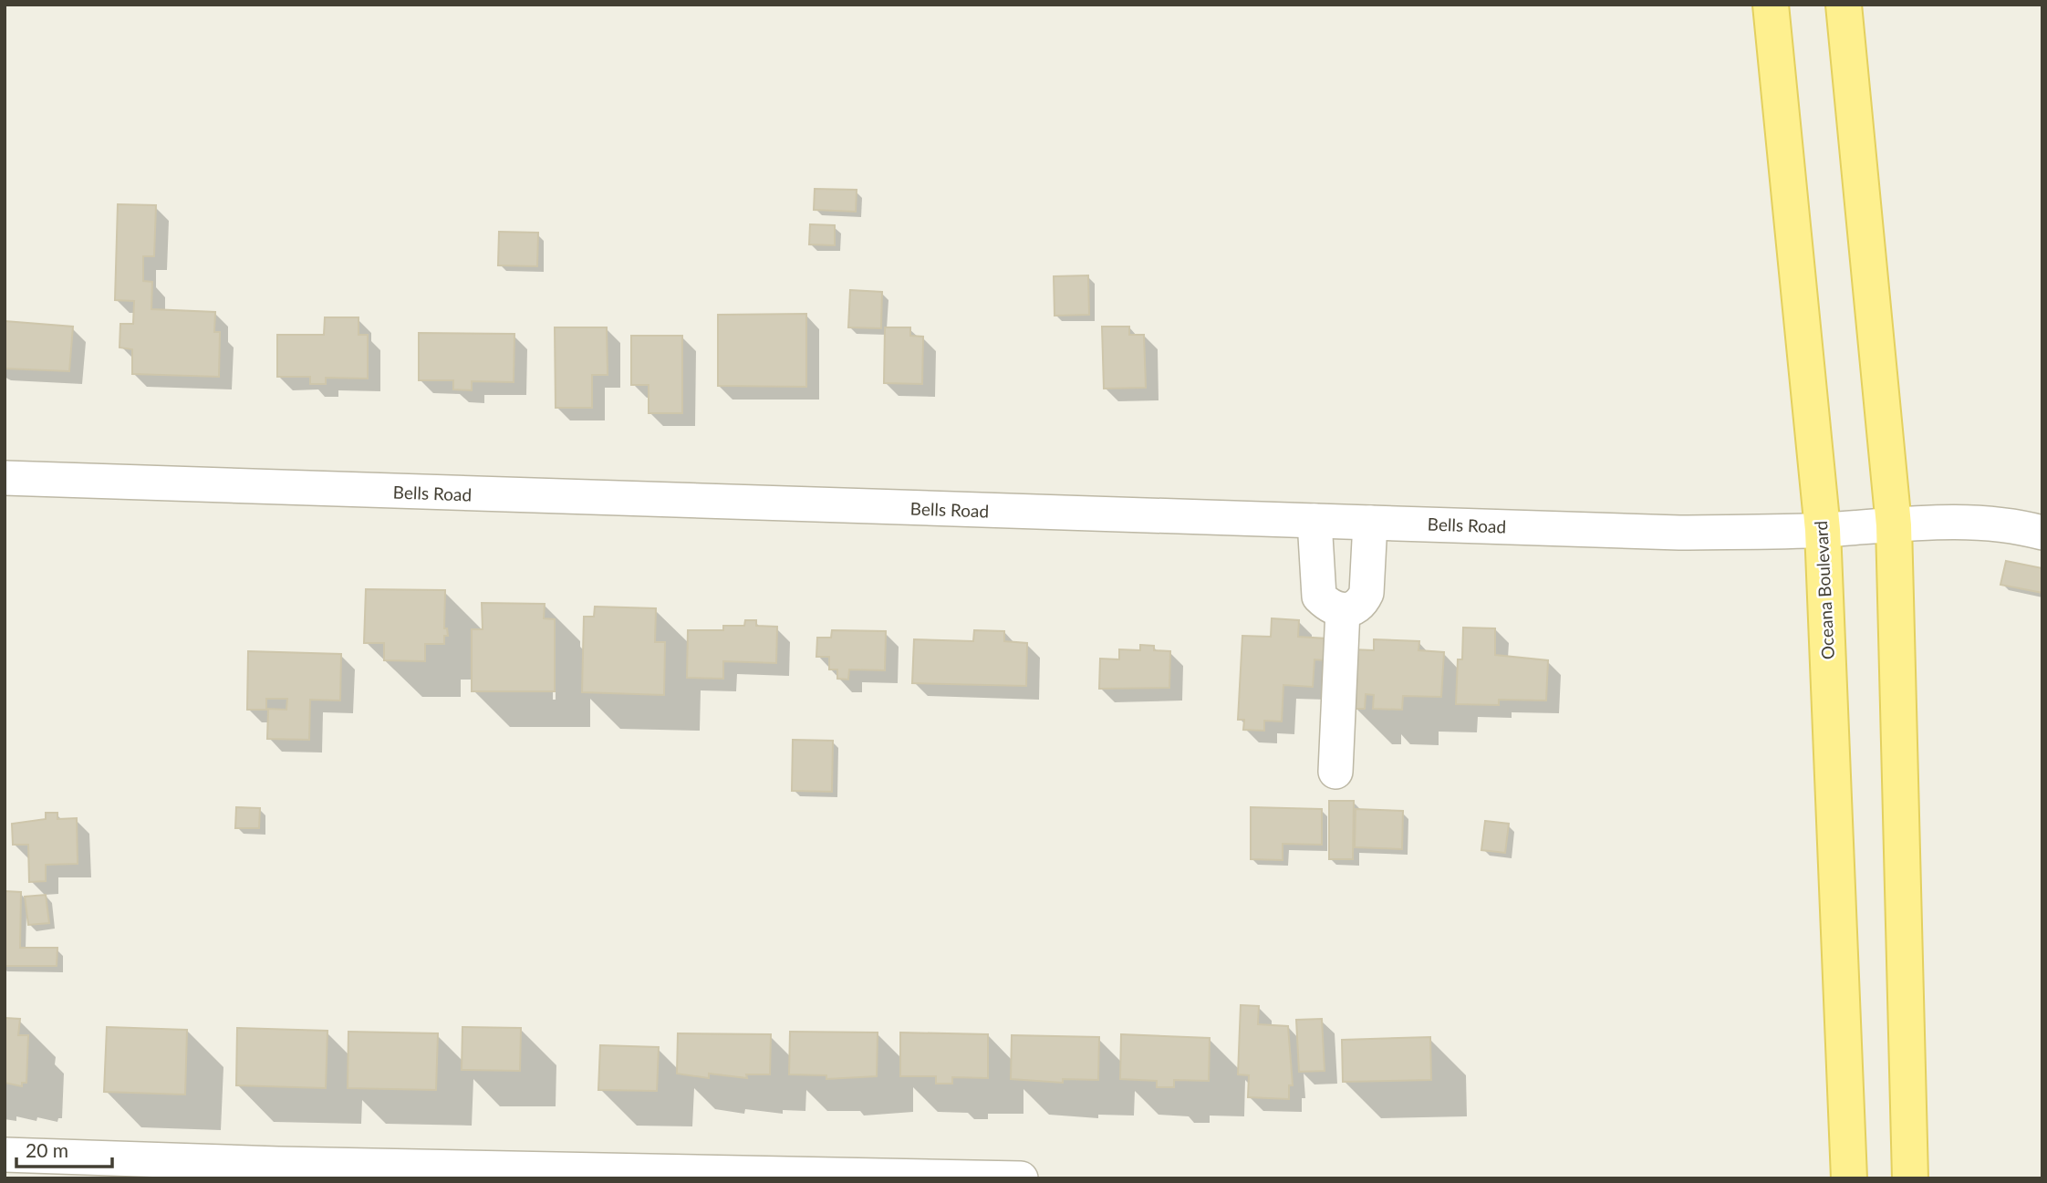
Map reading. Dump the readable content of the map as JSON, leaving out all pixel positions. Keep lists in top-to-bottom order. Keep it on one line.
{"streets":{"main road":["Oceana Boulevard"],"street":["Bells Road"]},"crossings":[["Bells Road","Oceana Boulevard"]],"scale_bar":"20 m"}
